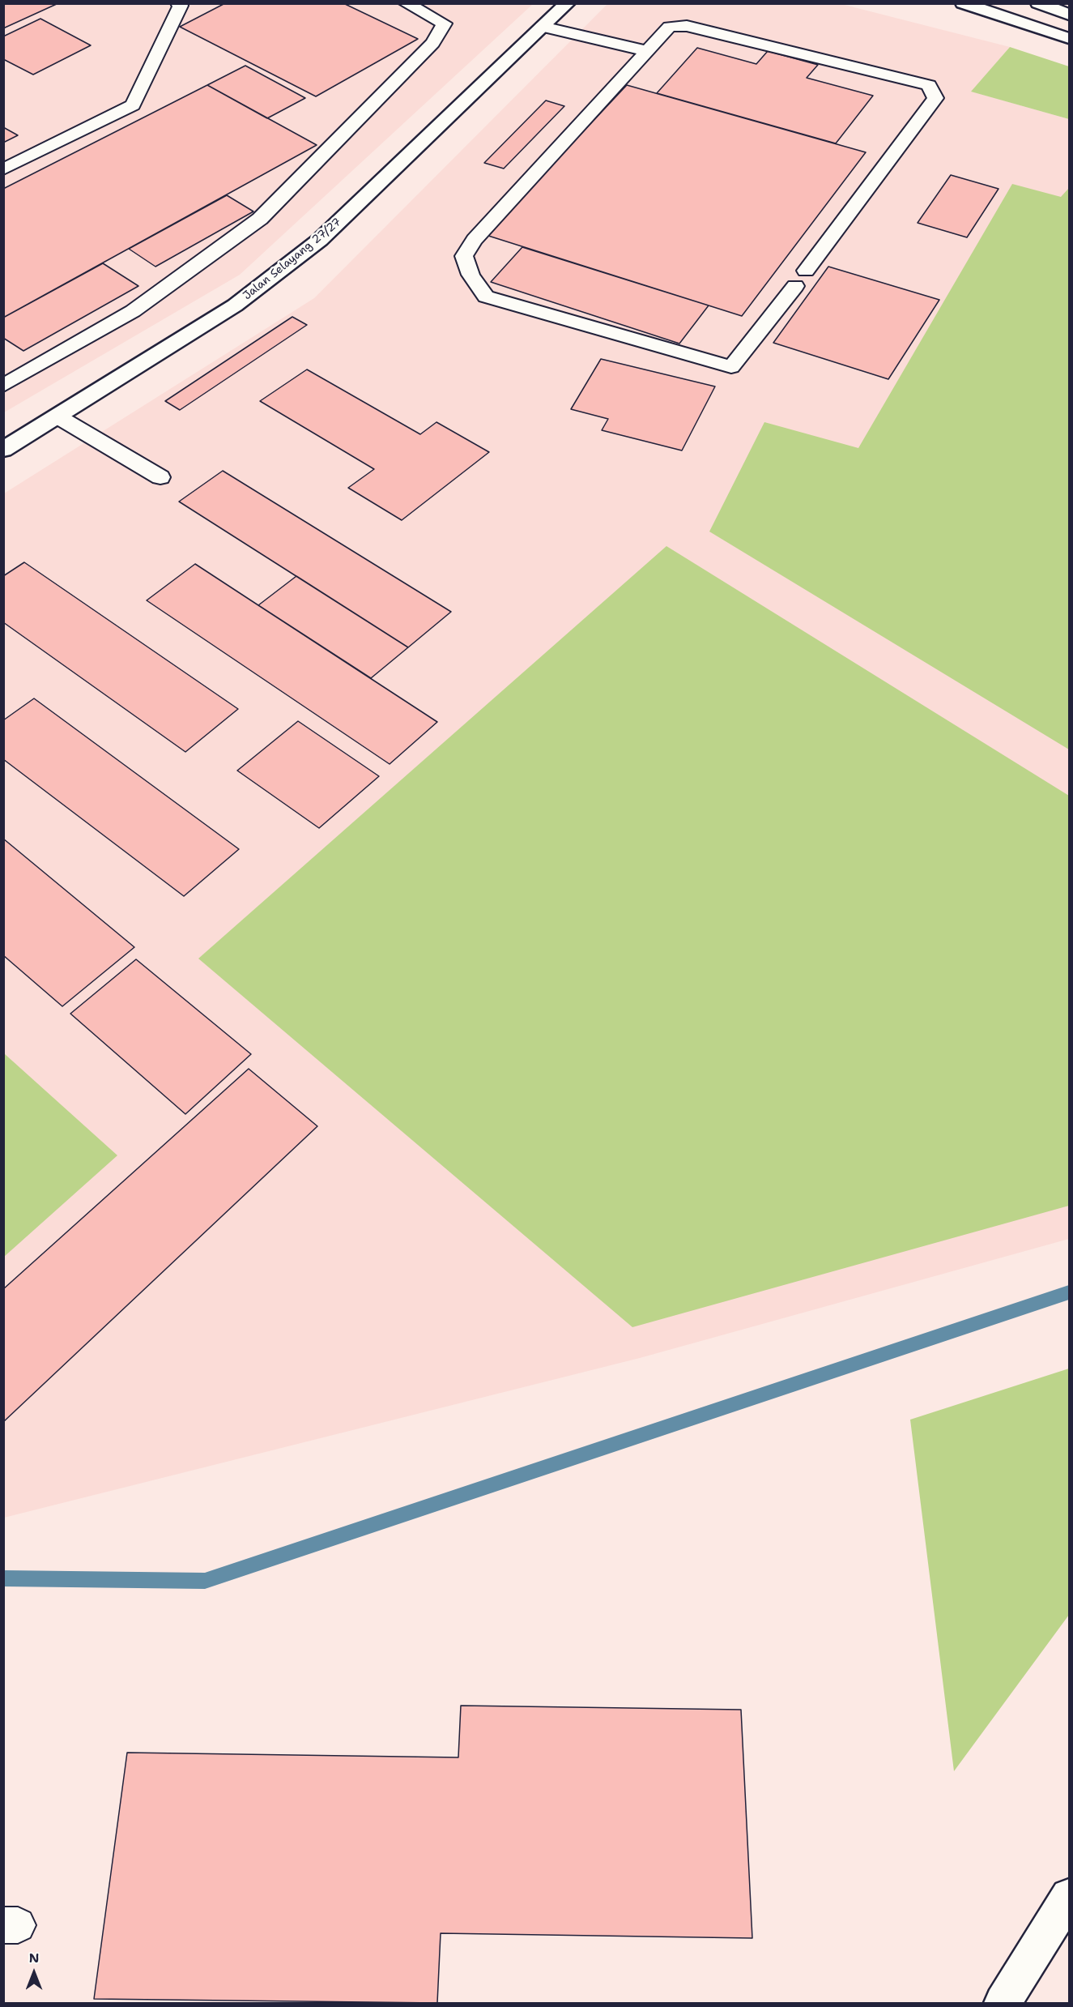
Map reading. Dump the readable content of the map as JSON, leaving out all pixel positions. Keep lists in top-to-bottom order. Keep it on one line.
{"streets":{"street":["Jalan Selayang 27/27"]},"north":"top"}
